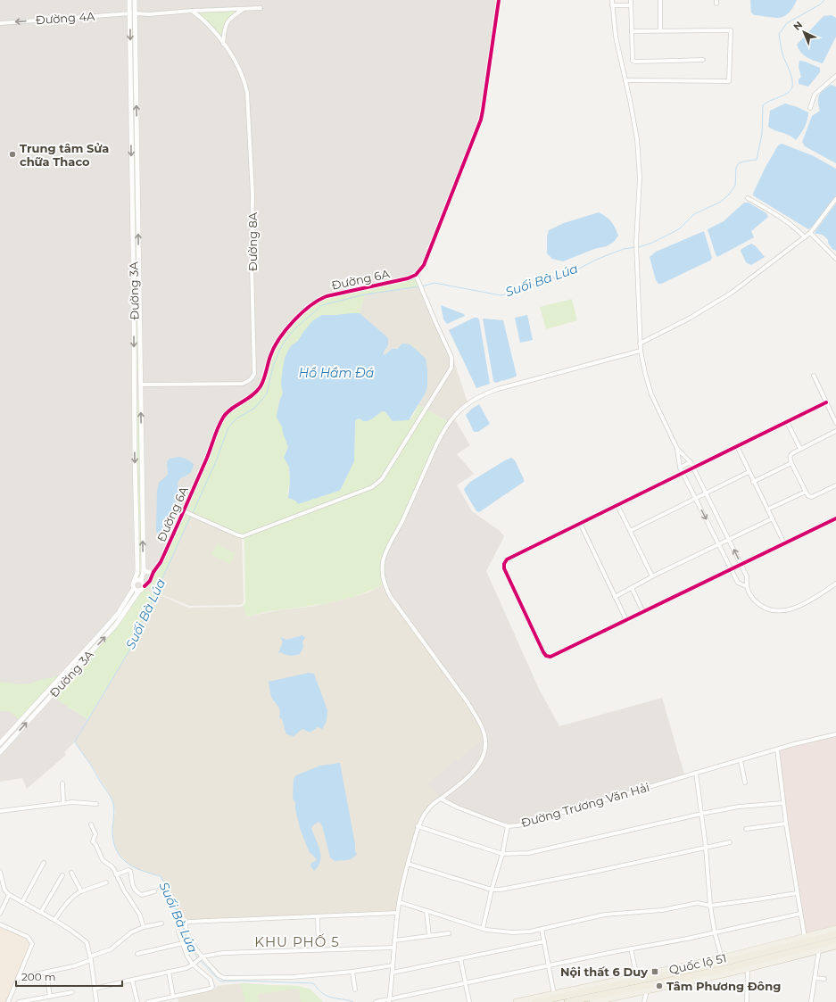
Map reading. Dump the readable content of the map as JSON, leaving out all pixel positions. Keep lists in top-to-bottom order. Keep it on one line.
{"streets":{"highway":["Quốc lộ 51"],"street":["Đường 4A","Đường 8A","Đường 6A","Đường 3A","Đường Trương Văn Hải"]},"crossings":[["Đường 4A","Đường 8A"],["Đường 4A","Đường 3A"],["Đường 8A","Đường 3A"],["Đường 6A","Đường 3A"]],"one_way":["Đường 4A"],"districts":["KHU PHỐ 5"],"water":["Suối Bà Lúa","Hồ Hầm Đá"],"places":{"other":["Trung tâm Sửa chữa Thaco","Tâm Phương Đông"],"transit":["Nội thất 6 Duy"]},"scale_bar":"200 m","north":"top left"}
